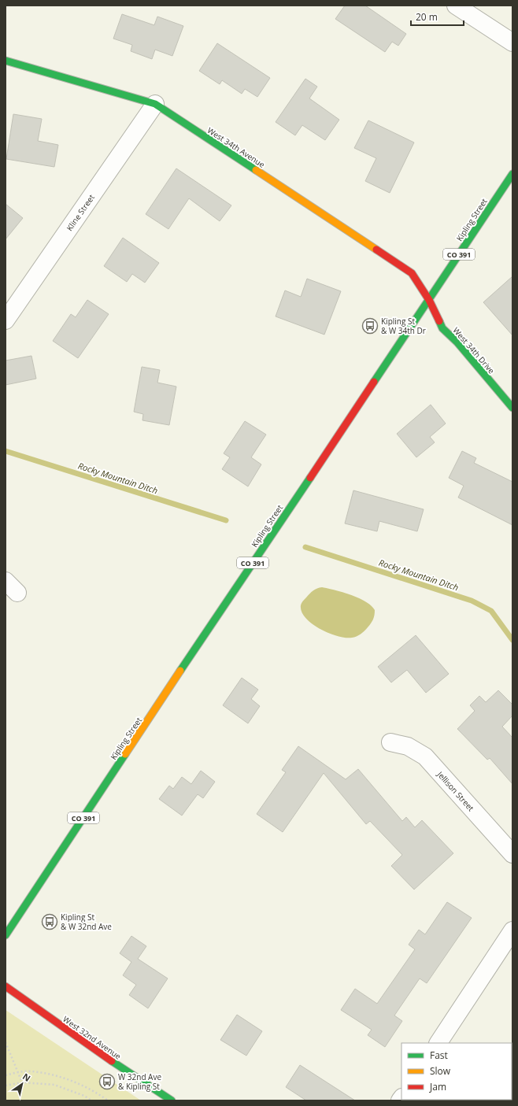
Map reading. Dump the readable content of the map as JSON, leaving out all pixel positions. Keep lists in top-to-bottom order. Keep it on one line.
{"streets":{"main road":["West 34th Avenue","Kipling Street","CO 391","West 34th Drive","West 32nd Avenue"],"street":["Kline Street","Jellison Street"]},"crossings":[["West 34th Avenue","Kline Street"],["West 34th Avenue","Kipling Street"],["West 34th Avenue","West 34th Drive"],["Kipling Street","West 34th Drive"]],"water":["Rocky Mountain Ditch"],"places":{"bus stop":["Kipling St & W 34th Dr","Kipling St & W 32nd Ave","W 32nd Ave & Kipling St"]},"legend":["Fast","Slow","Jam"],"scale_bar":"20 m","north":"top right"}
